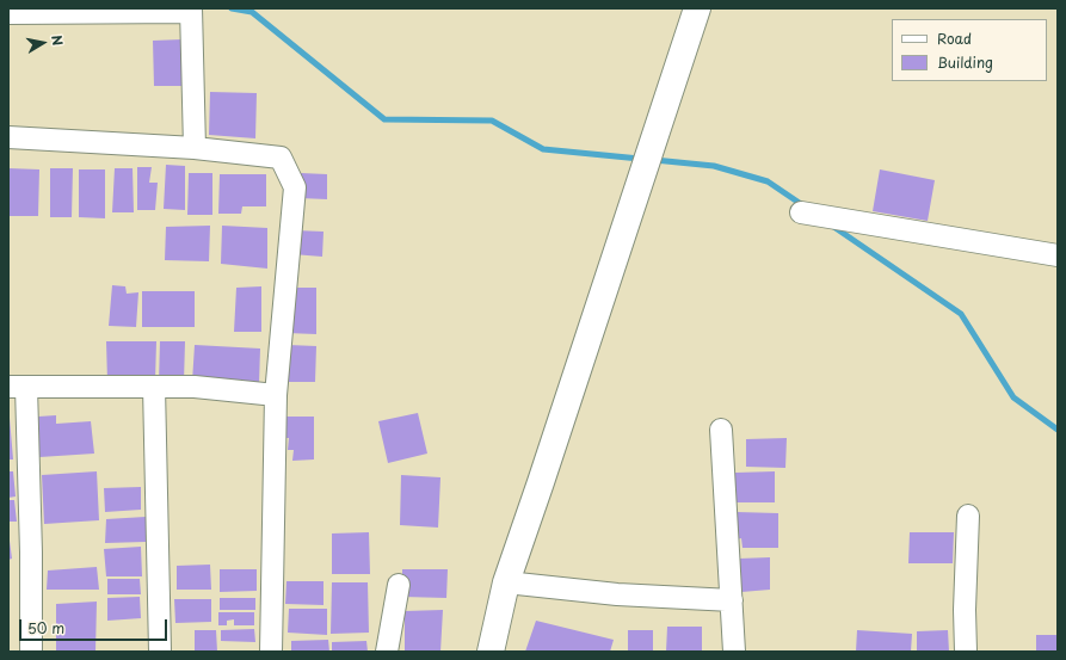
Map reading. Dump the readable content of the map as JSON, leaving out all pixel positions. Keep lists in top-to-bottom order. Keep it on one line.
{"legend":["Road","Building"],"scale_bar":"50 m","north":"right"}
